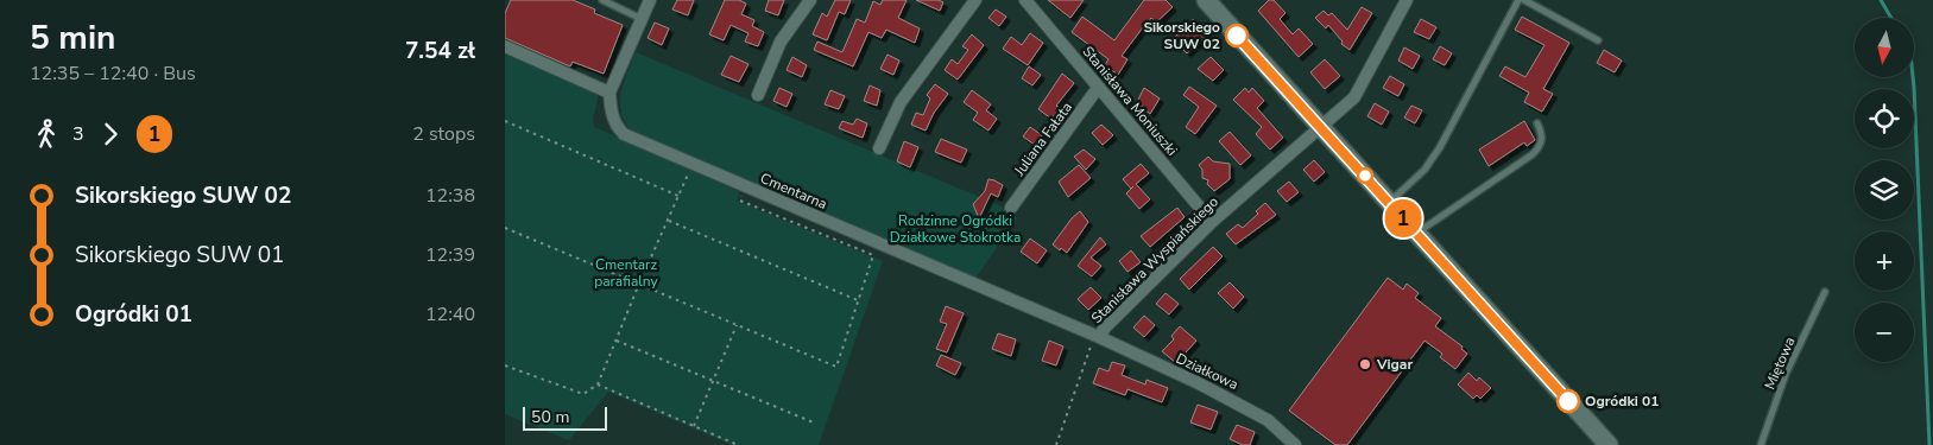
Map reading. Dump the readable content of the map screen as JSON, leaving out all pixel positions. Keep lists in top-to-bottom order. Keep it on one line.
{"streets":{"street":["Stanisława Moniuszki","Juliana Fałata","Cmentarna","Stanisława Wyspiańskiego","Działkowa"],"lane":["Miętowa"]},"crossings":[["Stanisława Moniuszki","Juliana Fałata"],["Stanisława Moniuszki","Stanisława Wyspiańskiego"],["Cmentarna","Stanisława Wyspiańskiego"],["Cmentarna","Działkowa"],["Stanisława Wyspiańskiego","Działkowa"]],"parks":["Rodzinne Ogródki Działkowe Stokrotka","Cmentarz parafialny"],"places":["Sikorskiego SUW 02","Vigar","Ogródki 01"],"lines":["bus line 1"],"scale_bar":"50 m","north":"bottom","page":{"heading":["5 min","12:35 – 12:40 · Bus","7.54 zł"],"on_map":"1","map_buttons":["+","−"],"legs":["3","1","2 stops"],"list":[{"name":"Sikorskiego SUW 02","value":"12:38"},{"name":"Sikorskiego SUW 01","value":"12:39"},{"name":"Ogródki 01","value":"12:40"}],"scale":"50 m"}}
